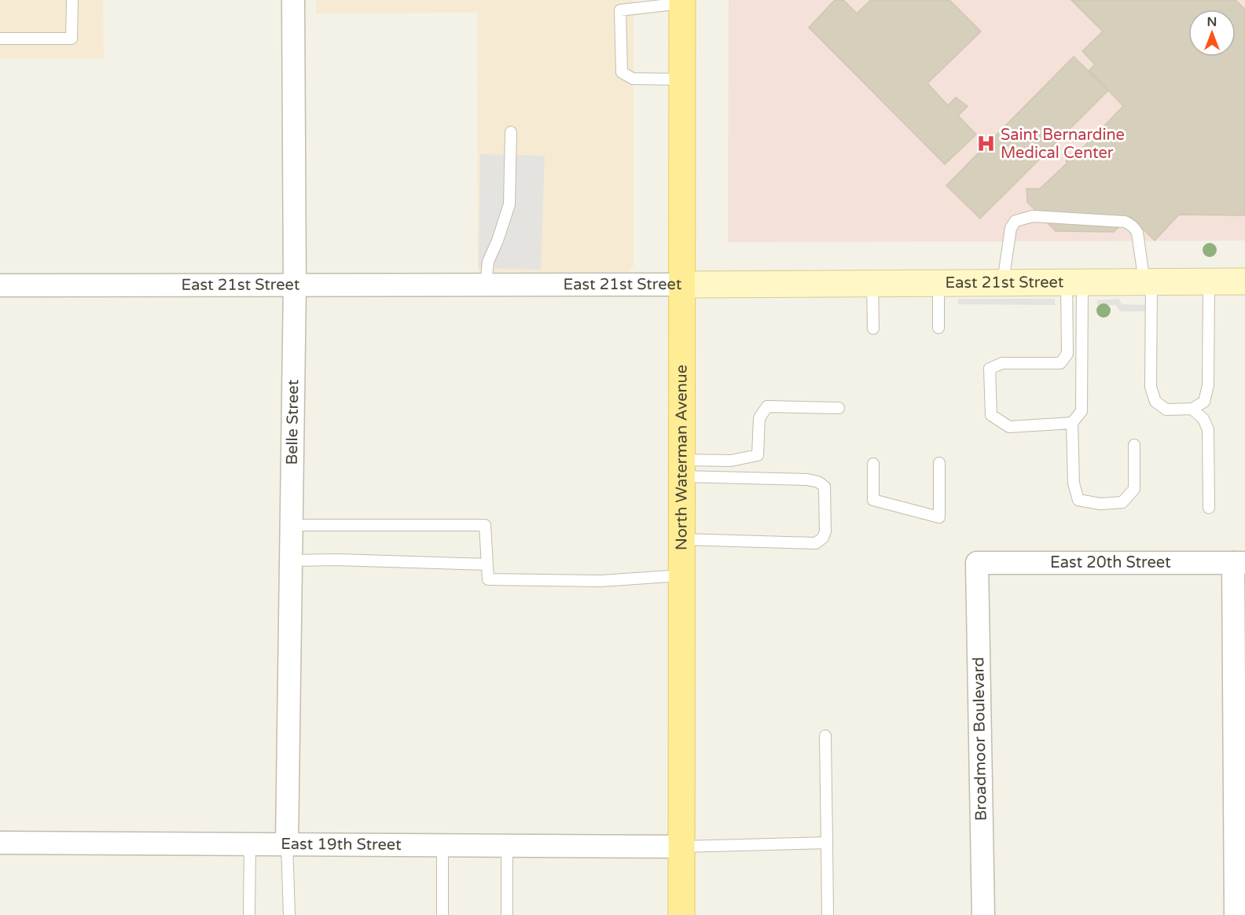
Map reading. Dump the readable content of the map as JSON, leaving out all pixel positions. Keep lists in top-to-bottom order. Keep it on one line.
{"streets":{"main road":["North Waterman Avenue"],"street":["East 21st Street","Belle Street","East 20th Street","Broadmoor Boulevard","East 19th Street"]},"crossings":[["East 21st Street","Belle Street"],["East 21st Street","North Waterman Avenue"],["Belle Street","East 19th Street"],["North Waterman Avenue","East 19th Street"],["East 20th Street","Broadmoor Boulevard"]],"places":{"hospital":["Saint Bernardine Medical Center"]},"north":"top"}
